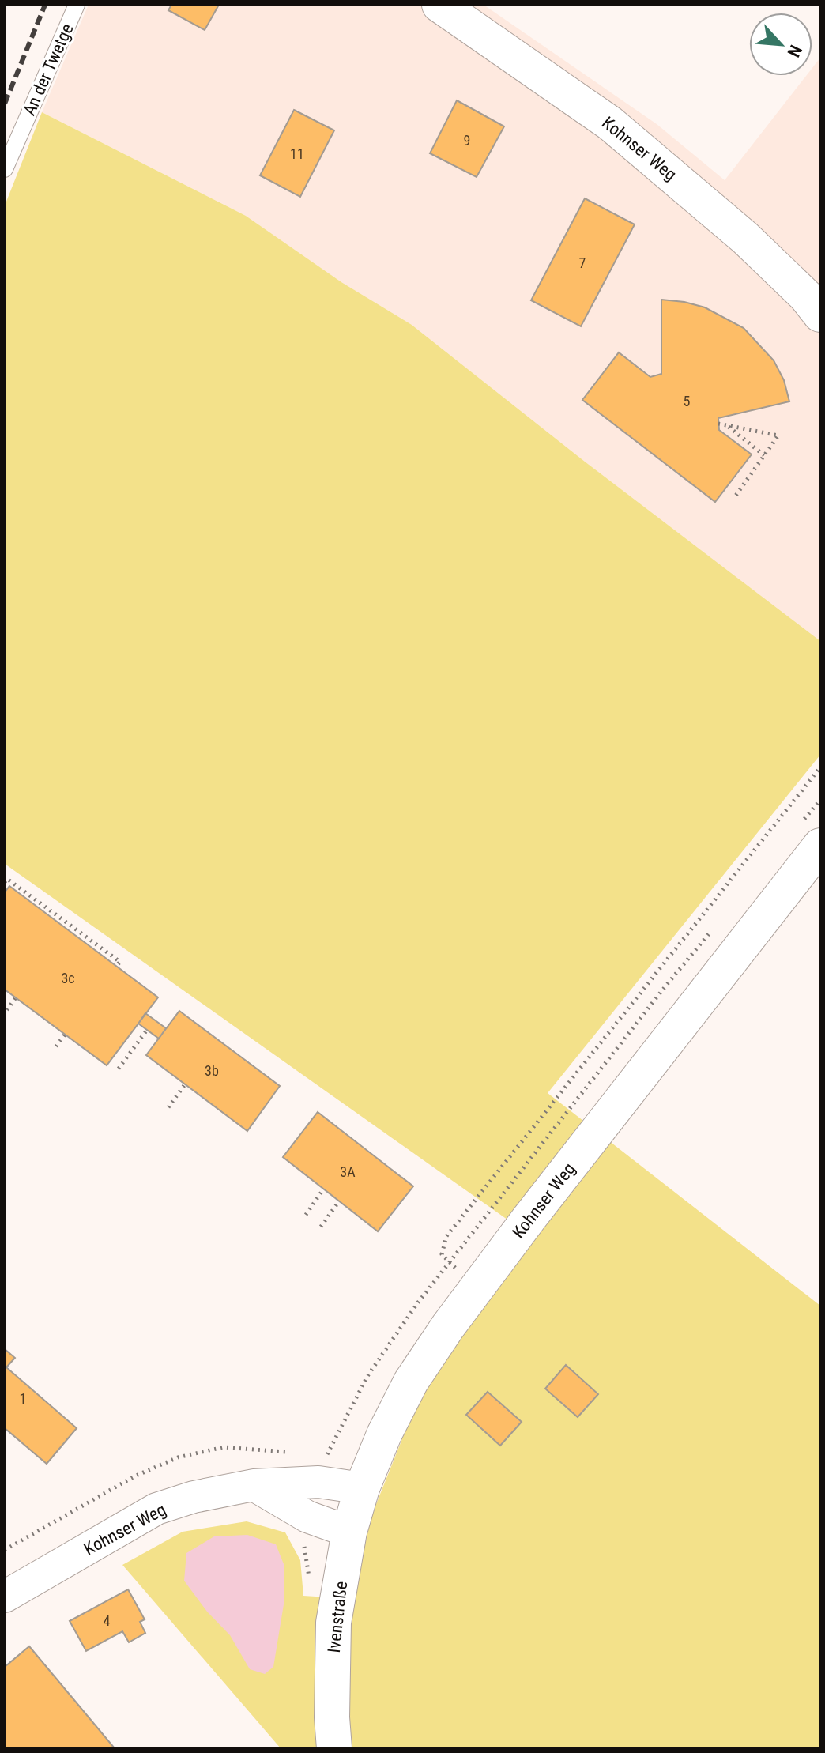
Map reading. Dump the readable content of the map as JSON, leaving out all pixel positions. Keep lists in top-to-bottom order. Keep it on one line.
{"streets":{"street":["Kohnser Weg","Ivenstraße"],"lane":["An der Twetge"]},"crossings":[["Kohnser Weg","Ivenstraße"]],"house_numbers":["9","11","7","5","3c","3b","3A","1","4"],"north":"bottom right"}
